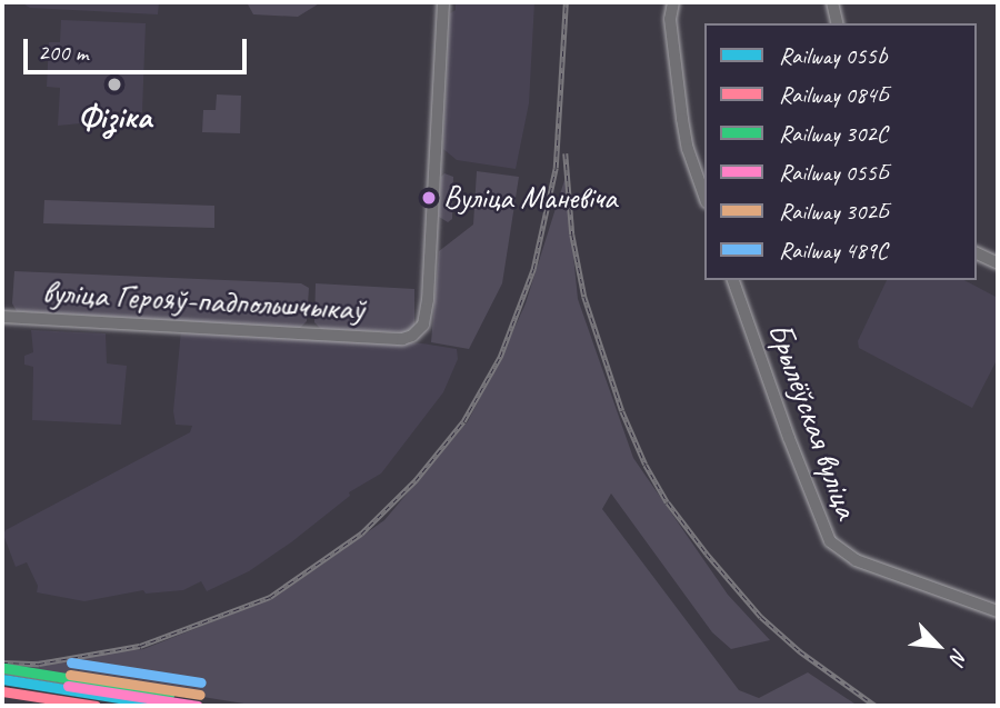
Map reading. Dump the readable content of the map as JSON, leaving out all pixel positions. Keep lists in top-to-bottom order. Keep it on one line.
{"streets":{"street":["вуліца Герояў-падпольшчыкаў","Брылёўская вуліца"]},"places":["Фізіка","Вуліца Маневіча"],"lines":["rail line 489С","rail line 302С","rail line 302Б","rail line 055Ь","rail line 055Б","rail line 084Б"],"legend":["Railway 055Ь","Railway 084Б","Railway 302С","Railway 055Б","Railway 302Б","Railway 489С"],"scale_bar":"200 m","north":"bottom right"}
